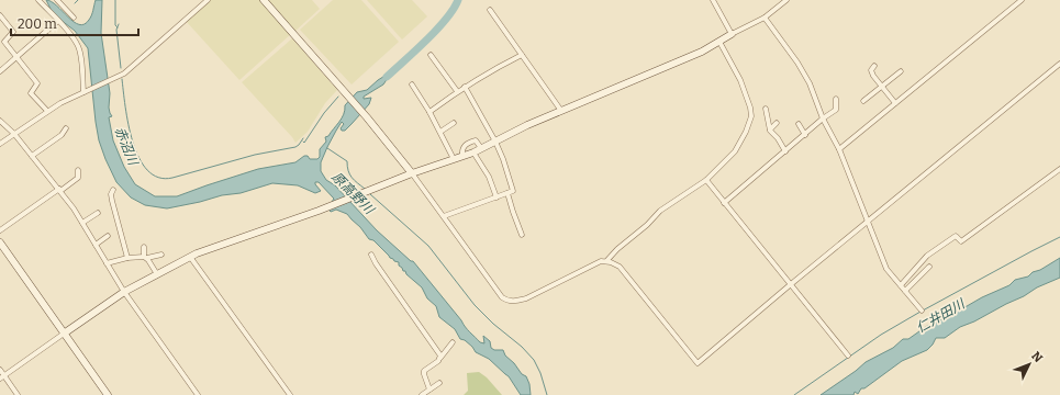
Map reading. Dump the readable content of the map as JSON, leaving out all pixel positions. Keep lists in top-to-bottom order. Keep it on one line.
{"water":["赤沼川","原高野川","仁井田川"],"scale_bar":"200 m","north":"top right"}
